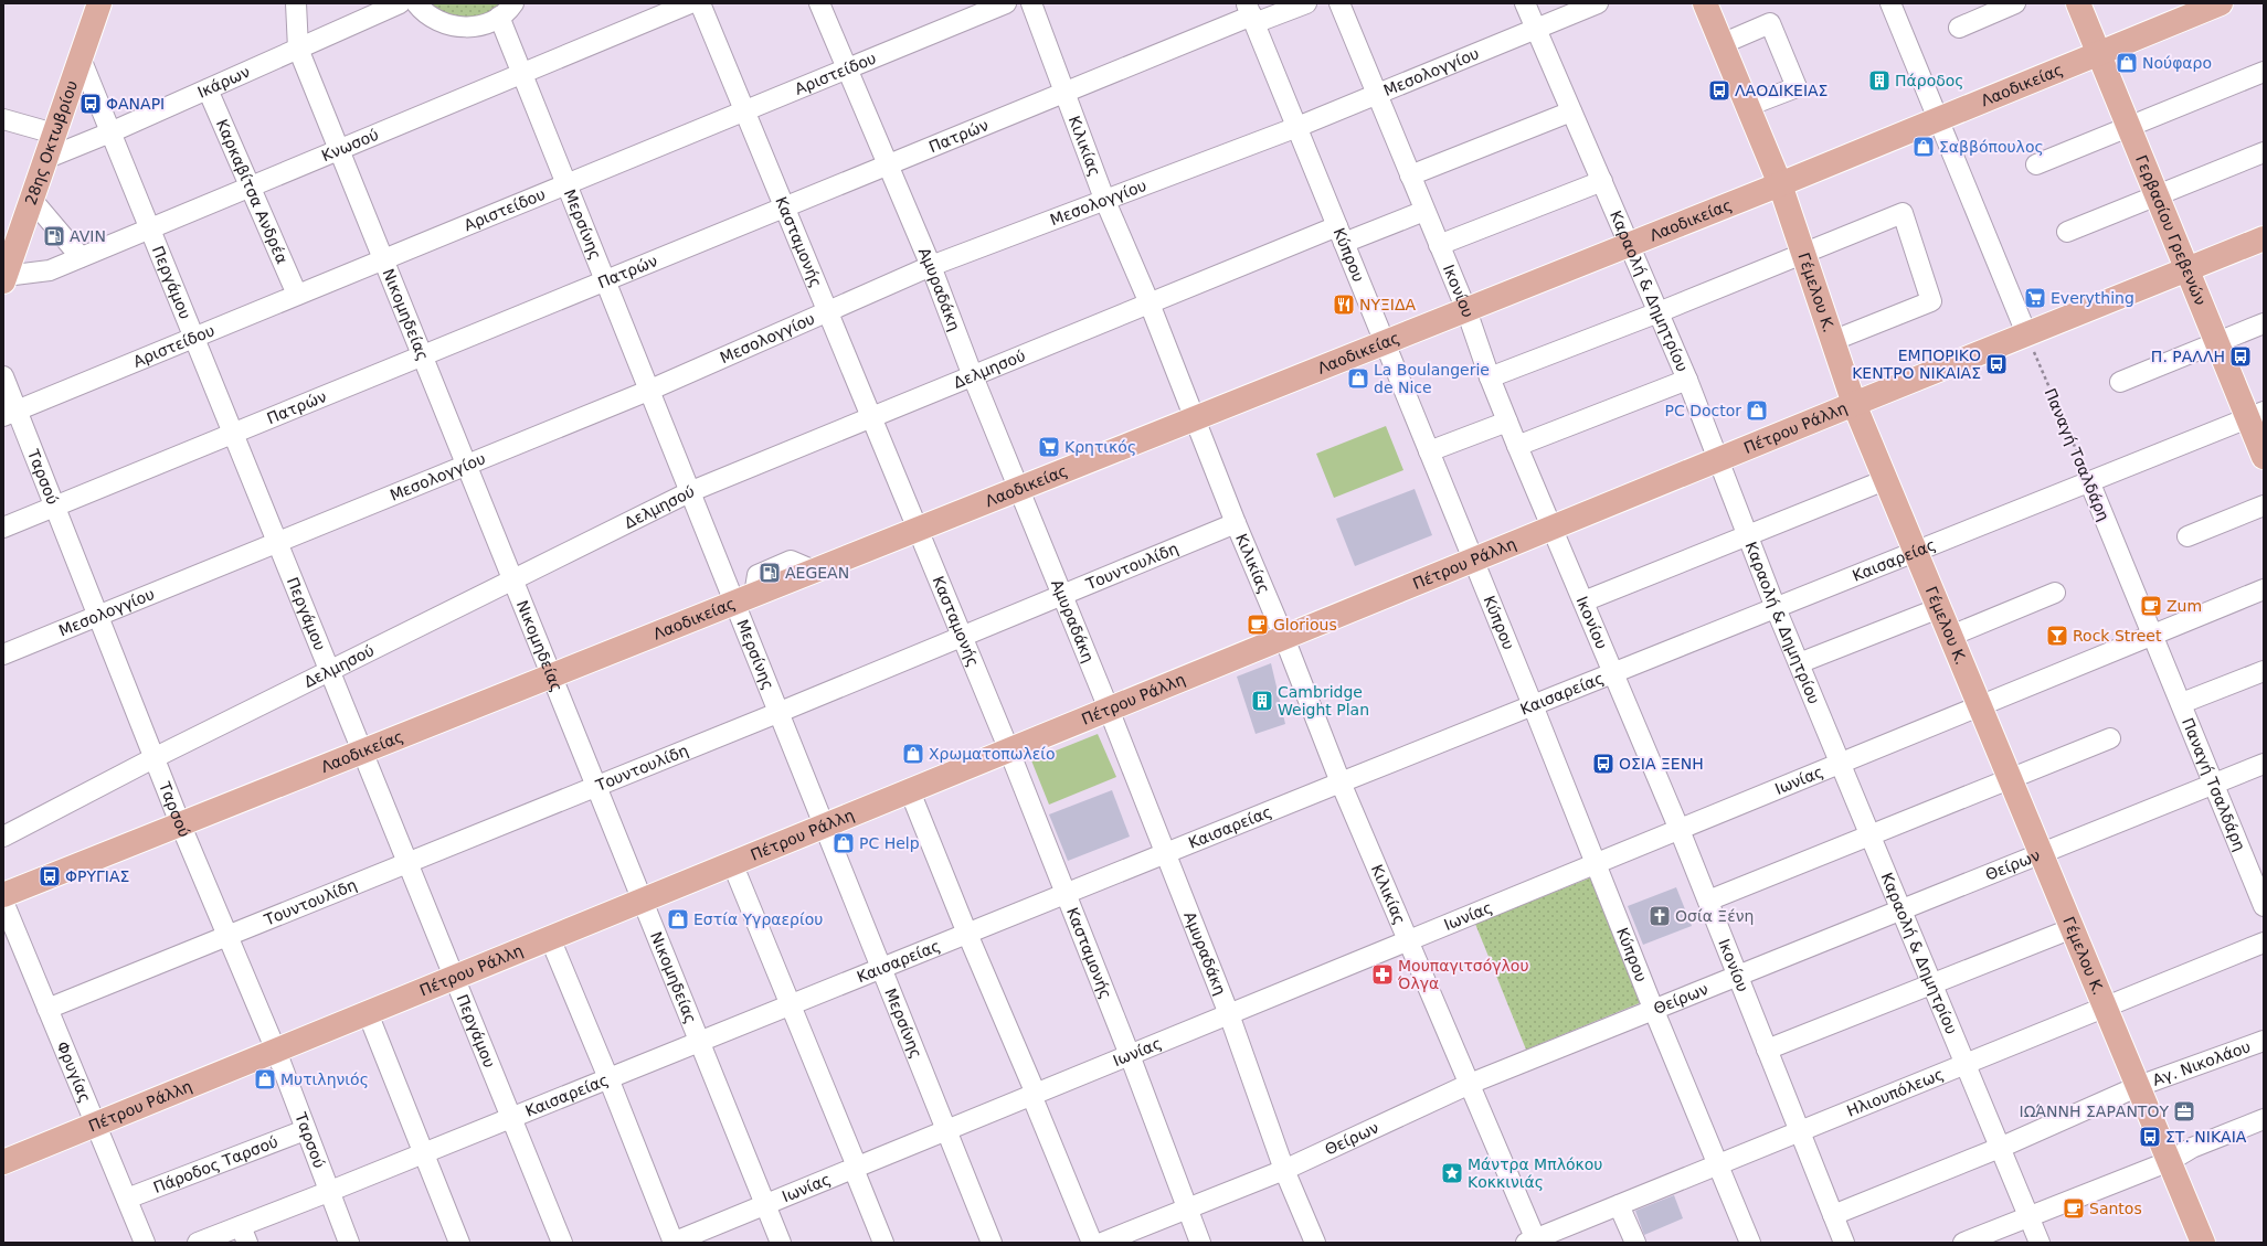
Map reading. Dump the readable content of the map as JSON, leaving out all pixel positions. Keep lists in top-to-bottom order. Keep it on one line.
{"streets":{"main road":["Λαοδικείας","28ης Οκτωβρίου","Γερβασίου Γρεβενών","Γέμελου Κ.","Πέτρου Ράλλη"],"street":["Μεσολογγίου","Αριστείδου","Ικάρων","Πατρών","Κνωσού","Κιλικίας","Καρκαβίτσα Ανδρέα","Μερσίνης","Κασταμονής","Κύπρου","Περγάμου","Αμυραδάκη","Ικονίου","Καραολή & Δημητρίου","Νικομηδείας","Δελμησού","Παναγή Τσαλδάρη","Ταρσού","Καισαρείας","Τουντουλίδη","Ιωνίας","Θείρων","Αγ. Νικολάου","Φρυγίας","Ηλιουπόλεως","Πάροδος Ταρσού"]},"crossings":[["Μεσολογγίου","Κιλικίας"],["Μεσολογγίου","Μερσίνης"],["Μεσολογγίου","Κασταμονής"],["Μεσολογγίου","Κύπρου"],["Μεσολογγίου","Περγάμου"],["Μεσολογγίου","Αμυραδάκη"],["Μεσολογγίου","Ικονίου"],["Μεσολογγίου","Καραολή & Δημητρίου"],["Μεσολογγίου","Νικομηδείας"],["Μεσολογγίου","Ταρσού"],["Αριστείδου","Καρκαβίτσα Ανδρέα"],["Αριστείδου","Μερσίνης"],["Αριστείδου","Κασταμονής"],["Αριστείδου","Περγάμου"],["Αριστείδου","Αμυραδάκη"],["Αριστείδου","Νικομηδείας"],["Αριστείδου","Ταρσού"],["Ικάρων","28ης Οκτωβρίου"],["Ικάρων","Καρκαβίτσα Ανδρέα"],["Ικάρων","Περγάμου"],["Ικάρων","Νικομηδείας"],["Λαοδικείας","Κιλικίας"],["Λαοδικείας","Μερσίνης"],["Λαοδικείας","Γερβασίου Γρεβενών"],["Λαοδικείας","Κασταμονής"],["Λαοδικείας","Κύπρου"],["Λαοδικείας","Περγάμου"],["Λαοδικείας","Αμυραδάκη"],["Λαοδικείας","Ικονίου"],["Λαοδικείας","Καραολή & Δημητρίου"],["Λαοδικείας","Γέμελου Κ."],["Λαοδικείας","Νικομηδείας"],["Λαοδικείας","Ταρσού"],["Πατρών","Κιλικίας"],["Πατρών","Μερσίνης"],["Πατρών","Κασταμονής"],["Πατρών","Κύπρου"],["Πατρών","Περγάμου"],["Πατρών","Αμυραδάκη"],["Πατρών","Νικομηδείας"],["Πατρών","Ταρσού"],["28ης Οκτωβρίου","Κνωσού"],["28ης Οκτωβρίου","Περγάμου"],["Κνωσού","Καρκαβίτσα Ανδρέα"],["Κνωσού","Μερσίνης"],["Κνωσού","Περγάμου"],["Κνωσού","Νικομηδείας"],["Κιλικίας","Δελμησού"],["Κιλικίας","Πέτρου Ράλλη"],["Κιλικίας","Καισαρείας"],["Κιλικίας","Τουντουλίδη"],["Κιλικίας","Ιωνίας"],["Κιλικίας","Θείρων"],["Κιλικίας","Ηλιουπόλεως"],["Μερσίνης","Δελμησού"],["Μερσίνης","Πέτρου Ράλλη"],["Μερσίνης","Καισαρείας"],["Μερσίνης","Τουντουλίδη"],["Μερσίνης","Ιωνίας"],["Γερβασίου Γρεβενών","Πέτρου Ράλλη"],["Γερβασίου Γρεβενών","Καισαρείας"],["Κασταμονής","Δελμησού"],["Κασταμονής","Πέτρου Ράλλη"],["Κασταμονής","Καισαρείας"],["Κασταμονής","Τουντουλίδη"],["Κασταμονής","Ιωνίας"],["Κασταμονής","Θείρων"],["Κύπρου","Δελμησού"],["Κύπρου","Πέτρου Ράλλη"],["Κύπρου","Καισαρείας"],["Κύπρου","Ιωνίας"],["Κύπρου","Θείρων"],["Κύπρου","Ηλιουπόλεως"],["Περγάμου","Δελμησού"],["Περγάμου","Πέτρου Ράλλη"],["Περγάμου","Καισαρείας"],["Περγάμου","Τουντουλίδη"],["Αμυραδάκη","Δελμησού"],["Αμυραδάκη","Πέτρου Ράλλη"],["Αμυραδάκη","Καισαρείας"],["Αμυραδάκη","Τουντουλίδη"],["Αμυραδάκη","Ιωνίας"],["Αμυραδάκη","Θείρων"],["Ικονίου","Δελμησού"],["Ικονίου","Πέτρου Ράλλη"],["Ικονίου","Καισαρείας"],["Ικονίου","Ιωνίας"],["Ικονίου","Θείρων"],["Ικονίου","Αγ. Νικολάου"],["Ικονίου","Ηλιουπόλεως"],["Καραολή & Δημητρίου","Πέτρου Ράλλη"],["Καραολή & Δημητρίου","Καισαρείας"],["Καραολή & Δημητρίου","Ιωνίας"],["Καραολή & Δημητρίου","Θείρων"],["Καραολή & Δημητρίου","Αγ. Νικολάου"],["Καραολή & Δημητρίου","Ηλιουπόλεως"],["Γέμελου Κ.","Πέτρου Ράλλη"],["Γέμελου Κ.","Καισαρείας"],["Γέμελου Κ.","Ιωνίας"],["Γέμελου Κ.","Θείρων"],["Γέμελου Κ.","Αγ. Νικολάου"],["Γέμελου Κ.","Ηλιουπόλεως"],["Νικομηδείας","Δελμησού"],["Νικομηδείας","Πέτρου Ράλλη"],["Νικομηδείας","Καισαρείας"],["Νικομηδείας","Τουντουλίδη"],["Νικομηδείας","Ιωνίας"],["Δελμησού","Ταρσού"],["Πέτρου Ράλλη","Παναγή Τσαλδάρη"],["Πέτρου Ράλλη","Ταρσού"],["Πέτρου Ράλλη","Φρυγίας"],["Παναγή Τσαλδάρη","Καισαρείας"],["Παναγή Τσαλδάρη","Ιωνίας"],["Παναγή Τσαλδάρη","Θείρων"],["Ταρσού","Καισαρείας"],["Ταρσού","Τουντουλίδη"],["Ταρσού","Πάροδος Ταρσού"],["Τουντουλίδη","Φρυγίας"],["Φρυγίας","Πάροδος Ταρσού"]],"places":{"shop":["Νούφαρο","Σαββόπουλος","La Boulangerie de Nice","PC Doctor","Χρωματοπωλείο","PC Help","Εστία Υγραερίου","Μυτιληνιός"],"building":["Πάροδος","Cambridge Weight Plan"],"bus stop":["ΛΑΟΔΙΚΕΙΑΣ","ΦΑΝΑΡΙ","Π. ΡΑΛΛΗ","ΕΜΠΟΡΙΚΟ ΚΕΝΤΡΟ ΝΙΚΑΙΑΣ","ΟΣΙΑ ΞΕΝΗ","ΦΡΥΓΙΑΣ","ΣΤ. ΝΙΚΑΙΑ"],"fuel station":["AVIN","AEGEAN"],"supermarket":["Everything","Κρητικός"],"restaurant":["ΝΥΞΙΔΑ"],"cafe":["Zum","Glorious","Santos"],"bar":["Rock Street"],"church":["Οσία Ξένη"],"pharmacy":["Μουπαγιτσόγλου Όλγα"],"office":["ΙΩΆΝΝΗ ΣΑΡΑΝΤΟΥ"],"place":["Μάντρα Μπλόκου Κοκκινιάς"]}}
